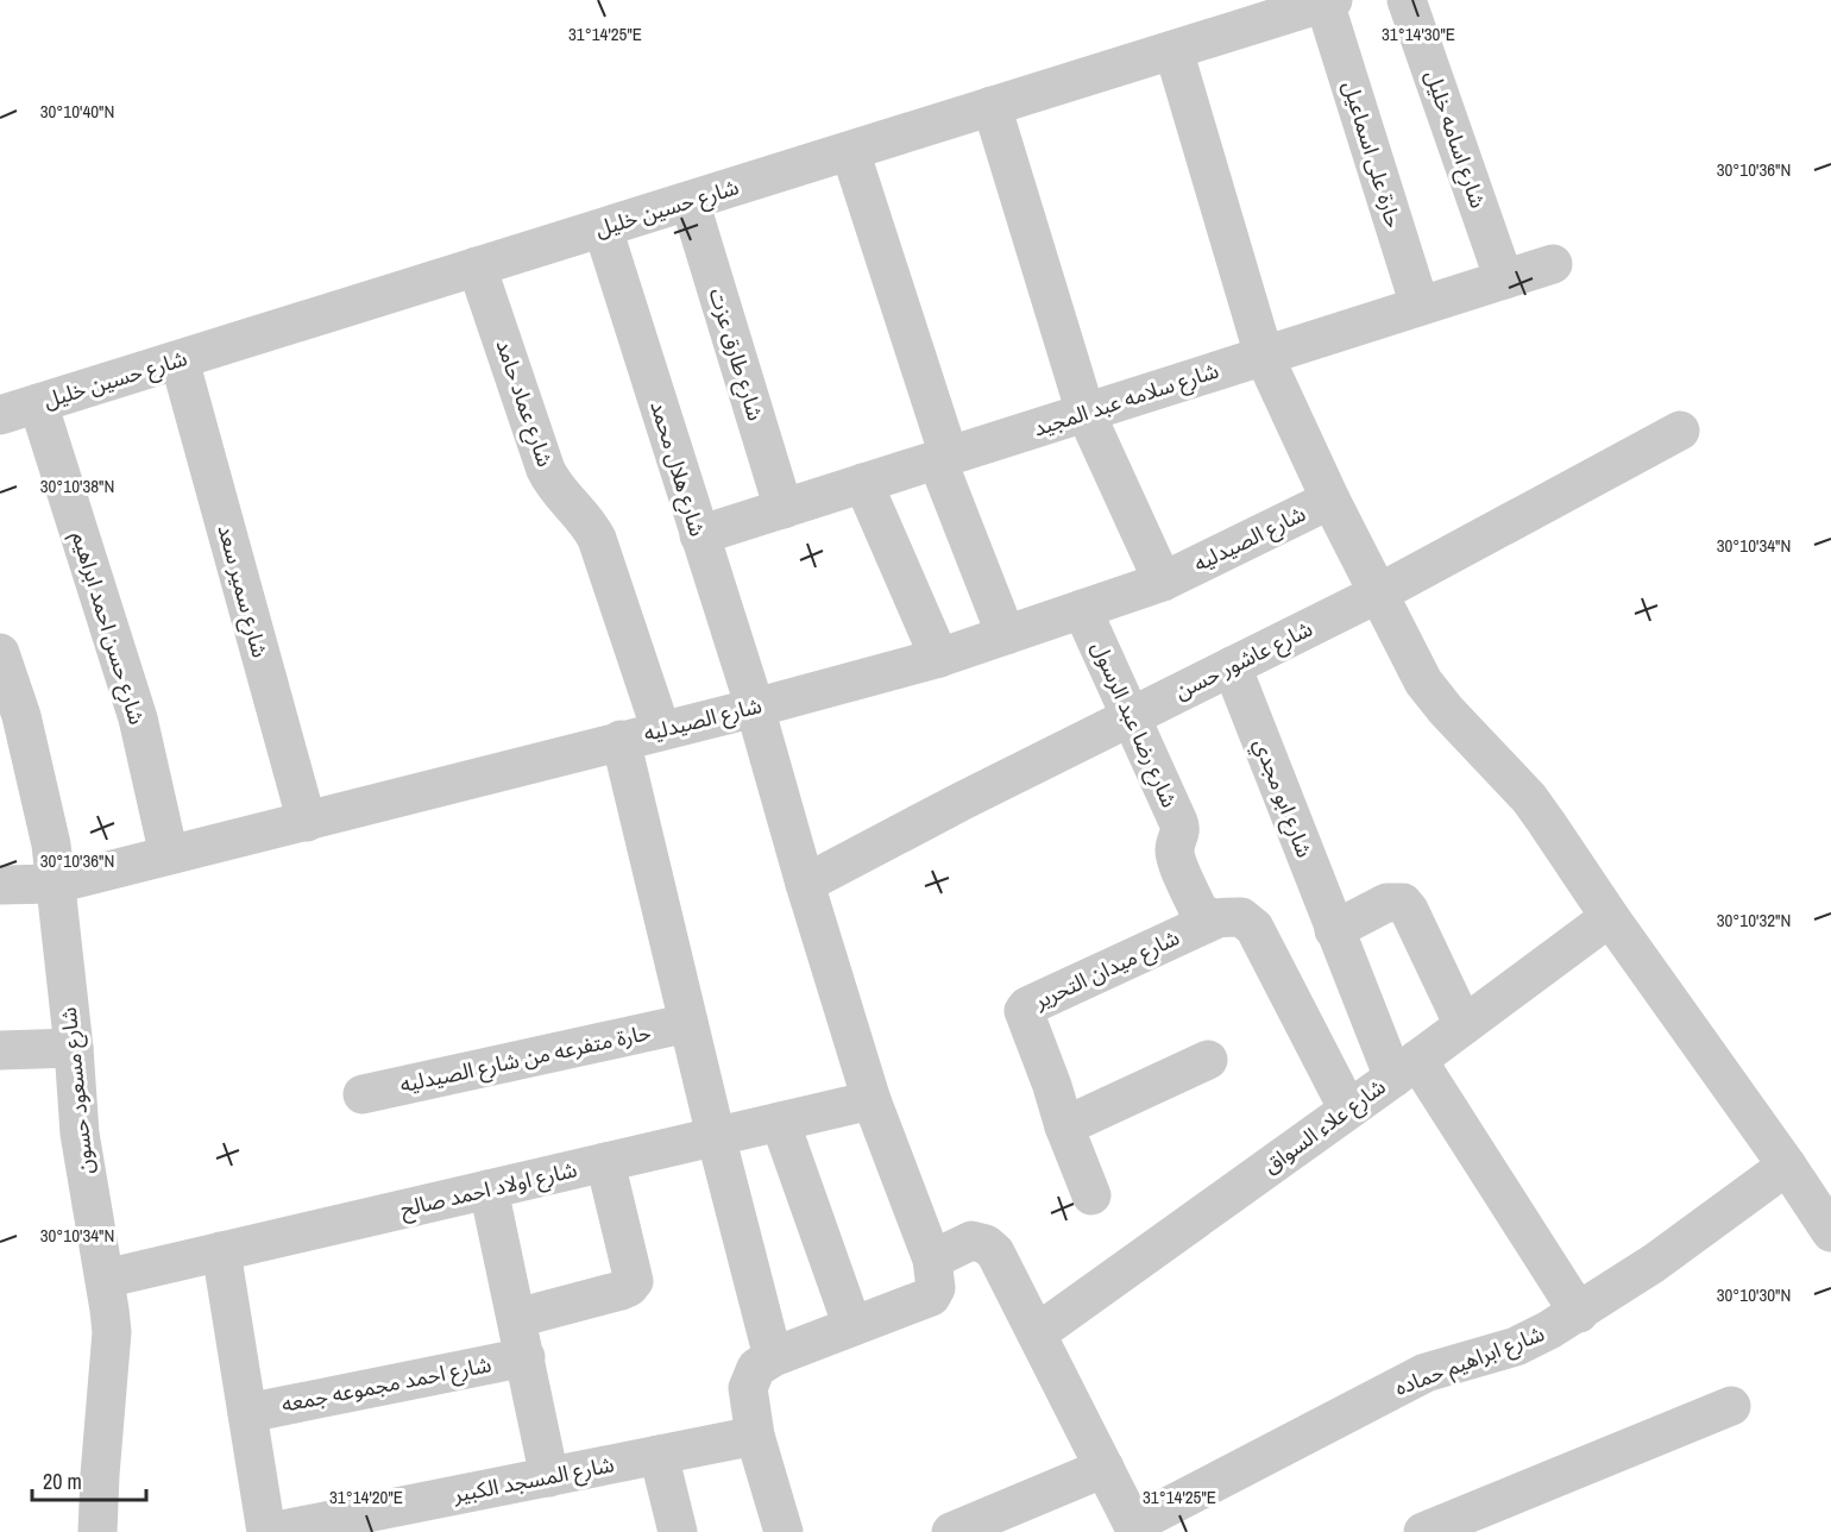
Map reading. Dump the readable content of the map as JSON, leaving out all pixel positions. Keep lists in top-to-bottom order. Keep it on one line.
{"streets":{"street":["شارع اسامه خليل","حارة على اسماعيل","شارع حسين خليل","شارع طارق عزت","شارع سلامه عبد المجيد","شارع عماد حامد","شارع هلال محمد","شارع الصيدليه","شارع سمير سعد","شارع حسن احمد ابراهيم","شارع عاشور حسن","شارع رضا عبد الرسول","شارع ابو مجدي","شارع ميدان التحرير","حارة متفرعه من شارع الصيدليه","شارع مسعود حسون","شارع علاء السواق","شارع اولاد احمد صالح","شارع ابراهيم حماده","شارع احمد مجموعه جمعه","شارع المسجد الكبير"]},"crossings":[["شارع اسامه خليل","شارع سلامه عبد المجيد"],["حارة على اسماعيل","شارع حسين خليل"],["حارة على اسماعيل","شارع سلامه عبد المجيد"],["شارع حسين خليل","شارع طارق عزت"],["شارع حسين خليل","شارع عماد حامد"],["شارع حسين خليل","شارع هلال محمد"],["شارع حسين خليل","شارع سمير سعد"],["شارع حسين خليل","شارع حسن احمد ابراهيم"],["شارع طارق عزت","شارع سلامه عبد المجيد"],["شارع سلامه عبد المجيد","شارع هلال محمد"],["شارع عماد حامد","شارع الصيدليه"],["شارع هلال محمد","شارع الصيدليه"],["شارع هلال محمد","شارع عاشور حسن"],["شارع هلال محمد","شارع اولاد احمد صالح"],["شارع الصيدليه","شارع سمير سعد"],["شارع الصيدليه","شارع حسن احمد ابراهيم"],["شارع الصيدليه","شارع رضا عبد الرسول"],["شارع الصيدليه","شارع مسعود حسون"],["شارع عاشور حسن","شارع رضا عبد الرسول"],["شارع عاشور حسن","شارع ابو مجدي"],["شارع رضا عبد الرسول","شارع ميدان التحرير"],["شارع ابو مجدي","شارع علاء السواق"],["شارع ابو مجدي","شارع ابراهيم حماده"],["شارع مسعود حسون","شارع اولاد احمد صالح"]],"scale_bar":"20 m","coordinates":["31°14'25\"E","31°14'30\"E","30°10'40\"N","30°10'36\"N","30°10'38\"N","30°10'34\"N","30°10'32\"N","30°10'30\"N","31°14'20\"E"]}
